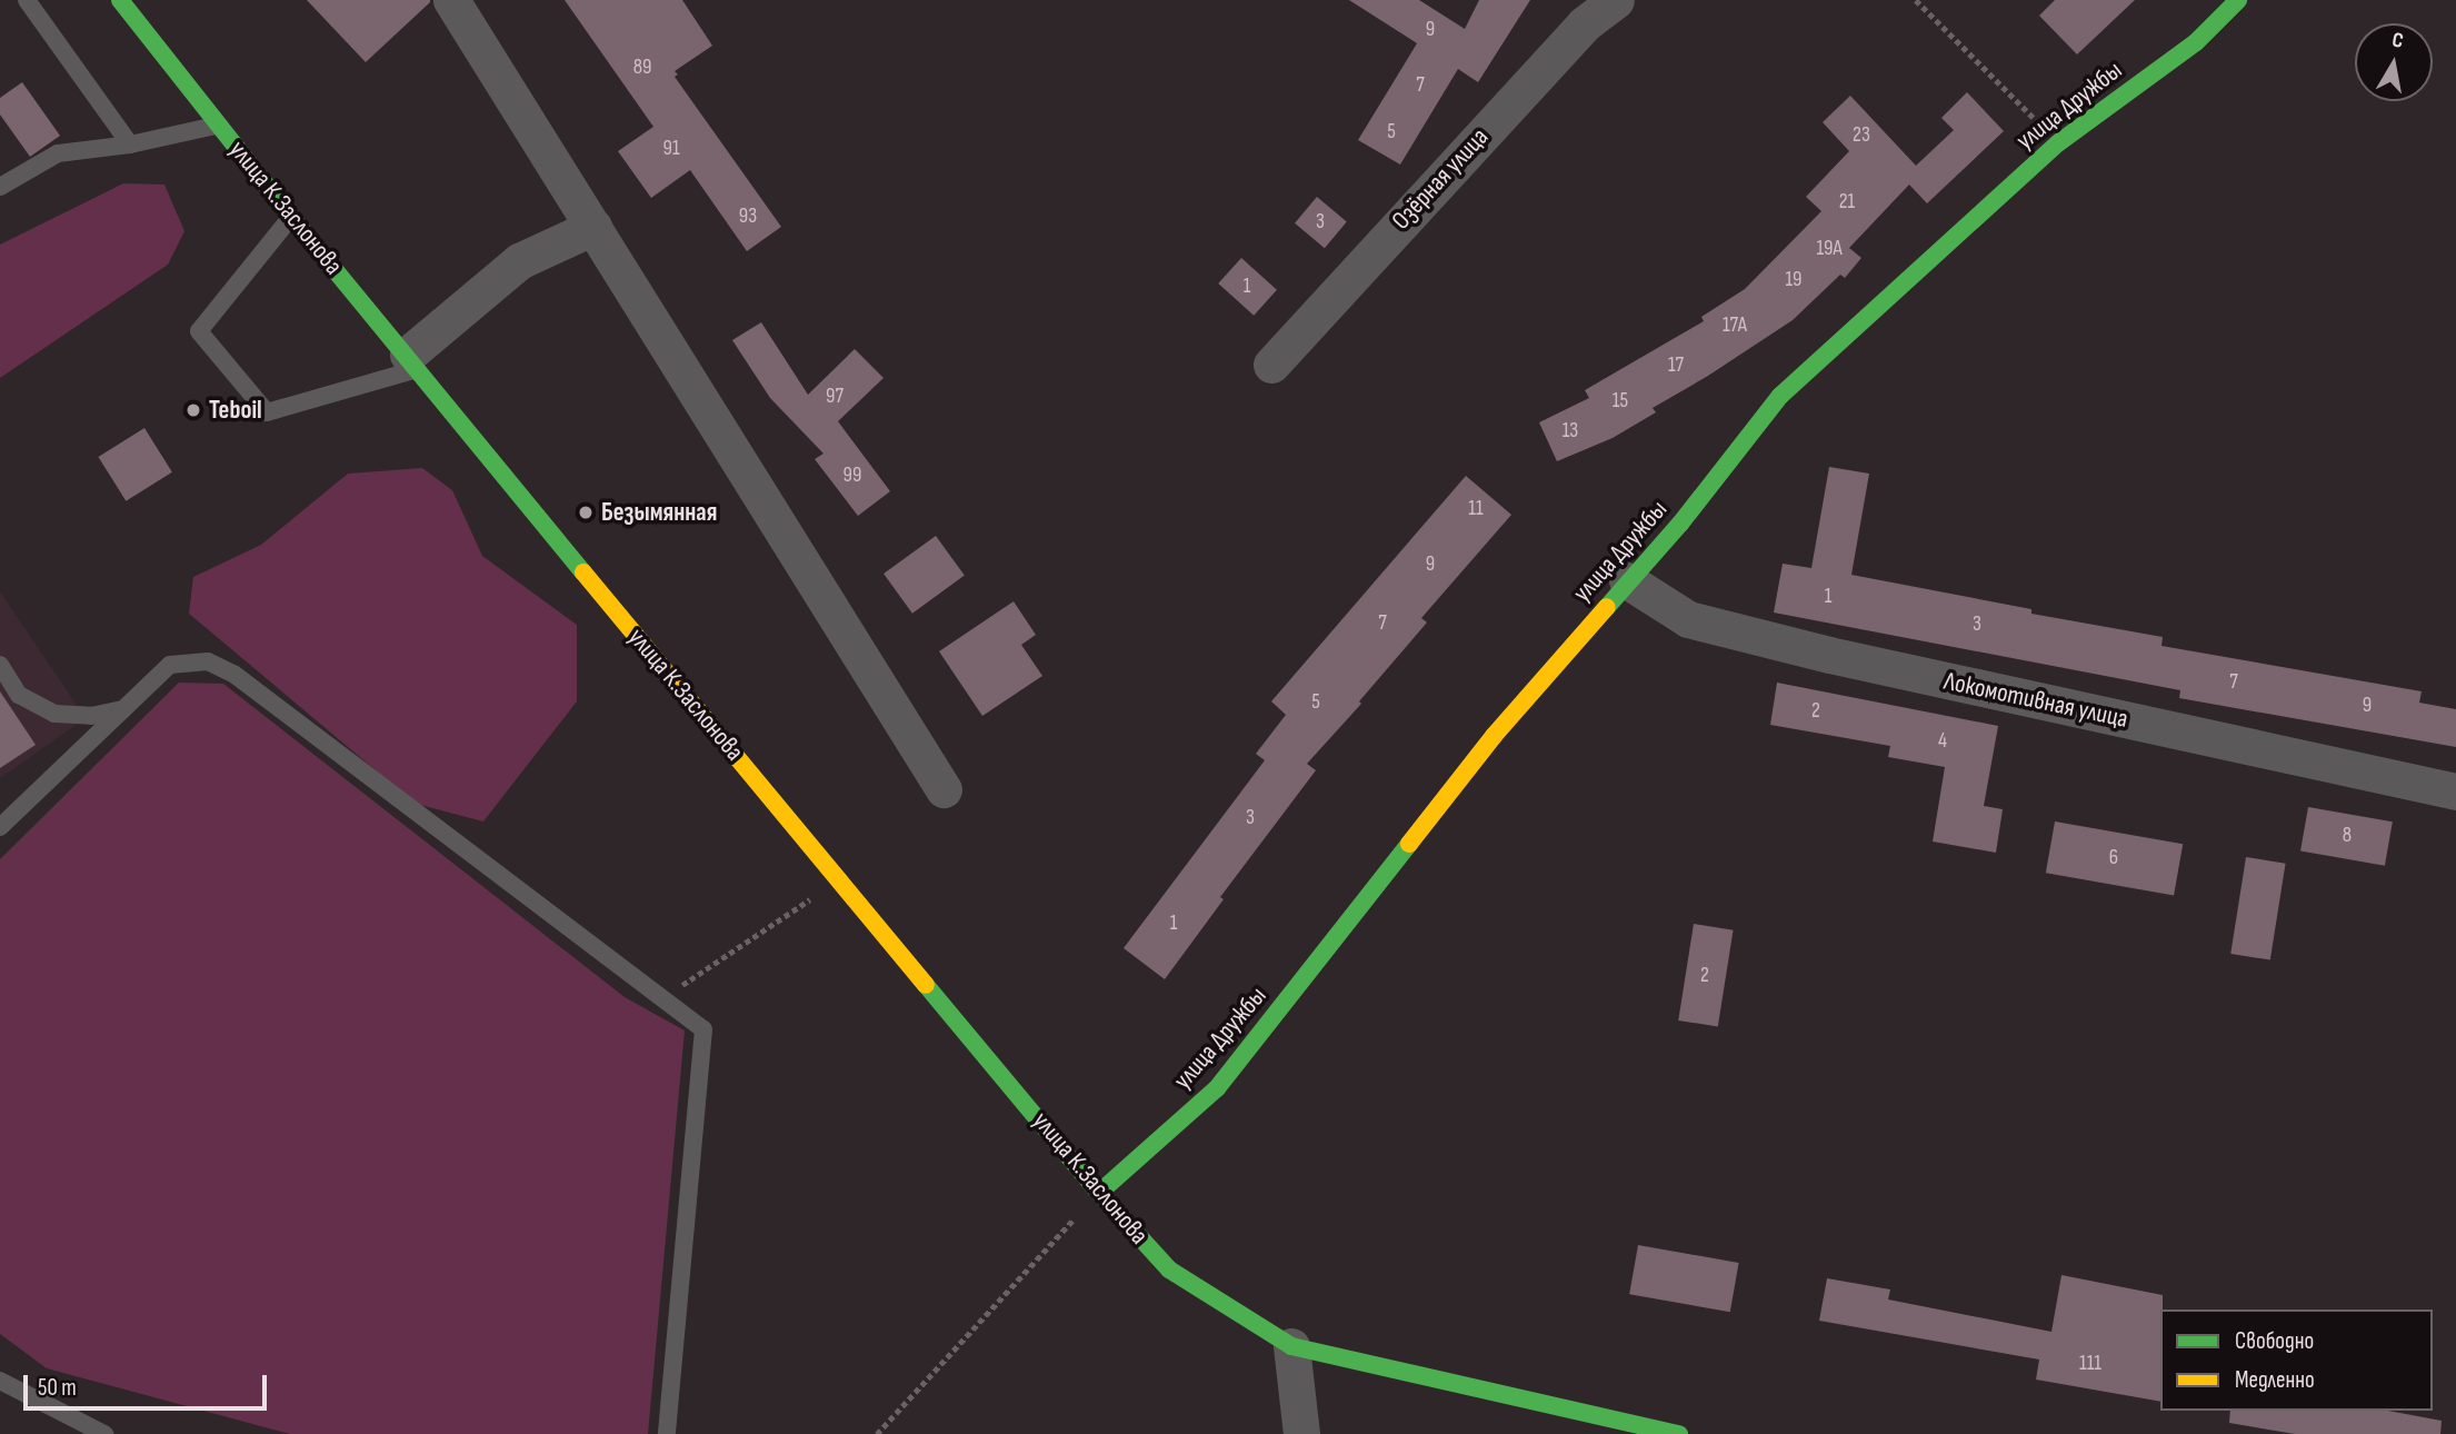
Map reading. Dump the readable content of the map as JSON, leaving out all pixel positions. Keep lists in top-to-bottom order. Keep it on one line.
{"streets":{"street":["улица Дружбы","Озёрная улица","улица К.Заслонова","Локомотивная улица"]},"crossings":[["улица Дружбы","улица К.Заслонова"],["улица Дружбы","Локомотивная улица"]],"places":["Teboil","Безымянная"],"house_numbers":["9","89","7","5","23","91","21","93","3","19А","19","1","17А","17","97","15","13","99","11","9","1","7","3","7","5","9","2","4","3","8","6","1","2","111"],"legend":["Свободно","Медленно"],"scale_bar":"50 m","north":"top"}
